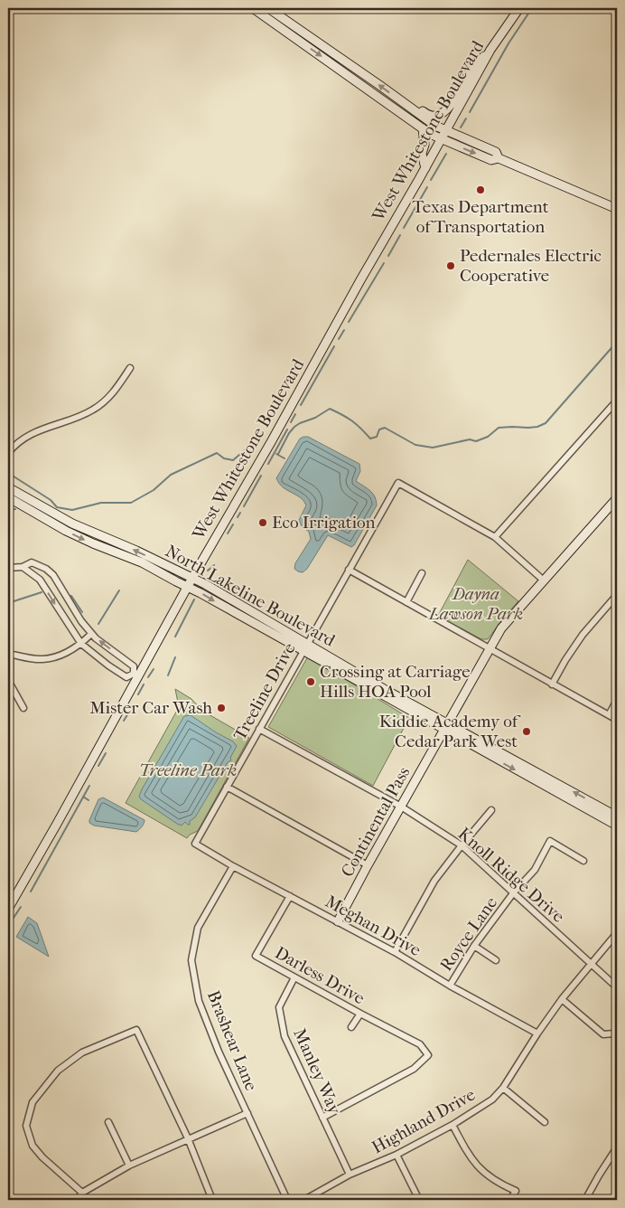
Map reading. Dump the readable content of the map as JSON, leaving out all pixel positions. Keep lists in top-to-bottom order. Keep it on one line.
{"streets":{"main road":["West Whitestone Boulevard","North Lakeline Boulevard","Continental Pass"],"street":["Treeline Drive","Knoll Ridge Drive","Meghan Drive","Royce Lane","Darless Drive","Brashear Lane","Manley Way","Highland Drive"]},"crossings":[["West Whitestone Boulevard","North Lakeline Boulevard"],["North Lakeline Boulevard","Treeline Drive"],["North Lakeline Boulevard","Continental Pass"],["Treeline Drive","Knoll Ridge Drive"],["Treeline Drive","Meghan Drive"],["Continental Pass","Knoll Ridge Drive"],["Continental Pass","Meghan Drive"],["Knoll Ridge Drive","Royce Lane"],["Knoll Ridge Drive","Highland Drive"],["Meghan Drive","Royce Lane"],["Meghan Drive","Darless Drive"],["Meghan Drive","Brashear Lane"],["Meghan Drive","Highland Drive"],["Darless Drive","Manley Way"],["Manley Way","Highland Drive"]],"parks":["Dayna Lawson Park","Treeline Park"],"places":["Texas Department of Transportation","Pedernales Electric Cooperative","Eco Irrigation","Crossing at Carriage Hills HOA Pool","Mister Car Wash","Kiddie Academy of Cedar Park West"]}
